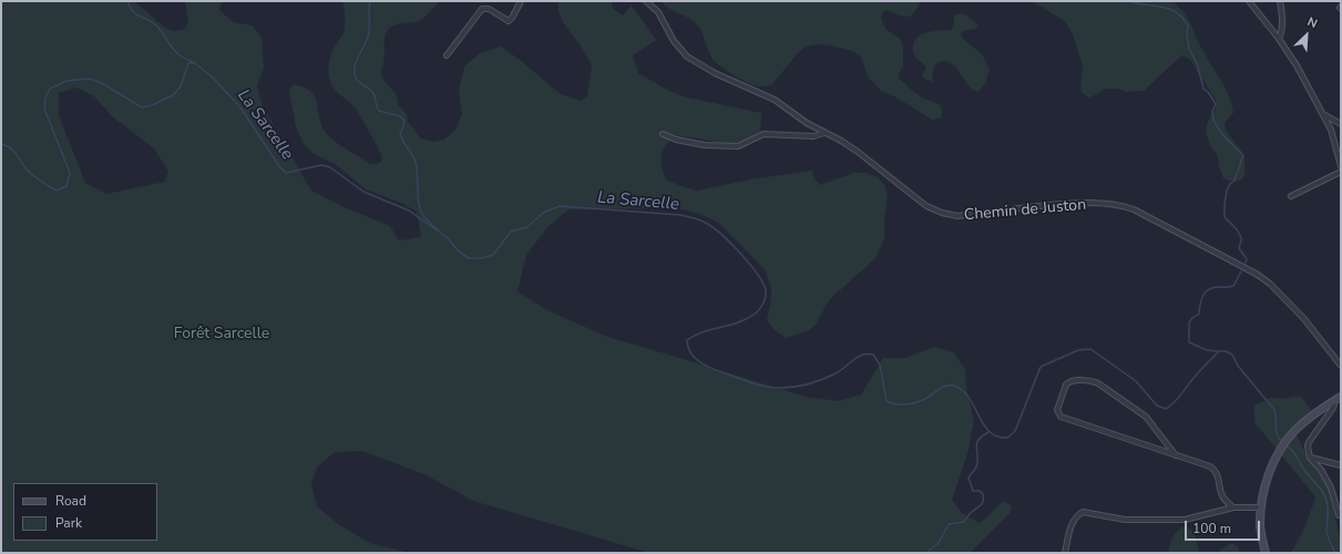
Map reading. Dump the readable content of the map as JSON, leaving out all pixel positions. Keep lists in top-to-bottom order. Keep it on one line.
{"streets":{"street":["Chemin de Juston"]},"water":["La Sarcelle"],"parks":["Forêt Sarcelle"],"legend":["Road","Park"],"scale_bar":"100 m","north":"top right"}
